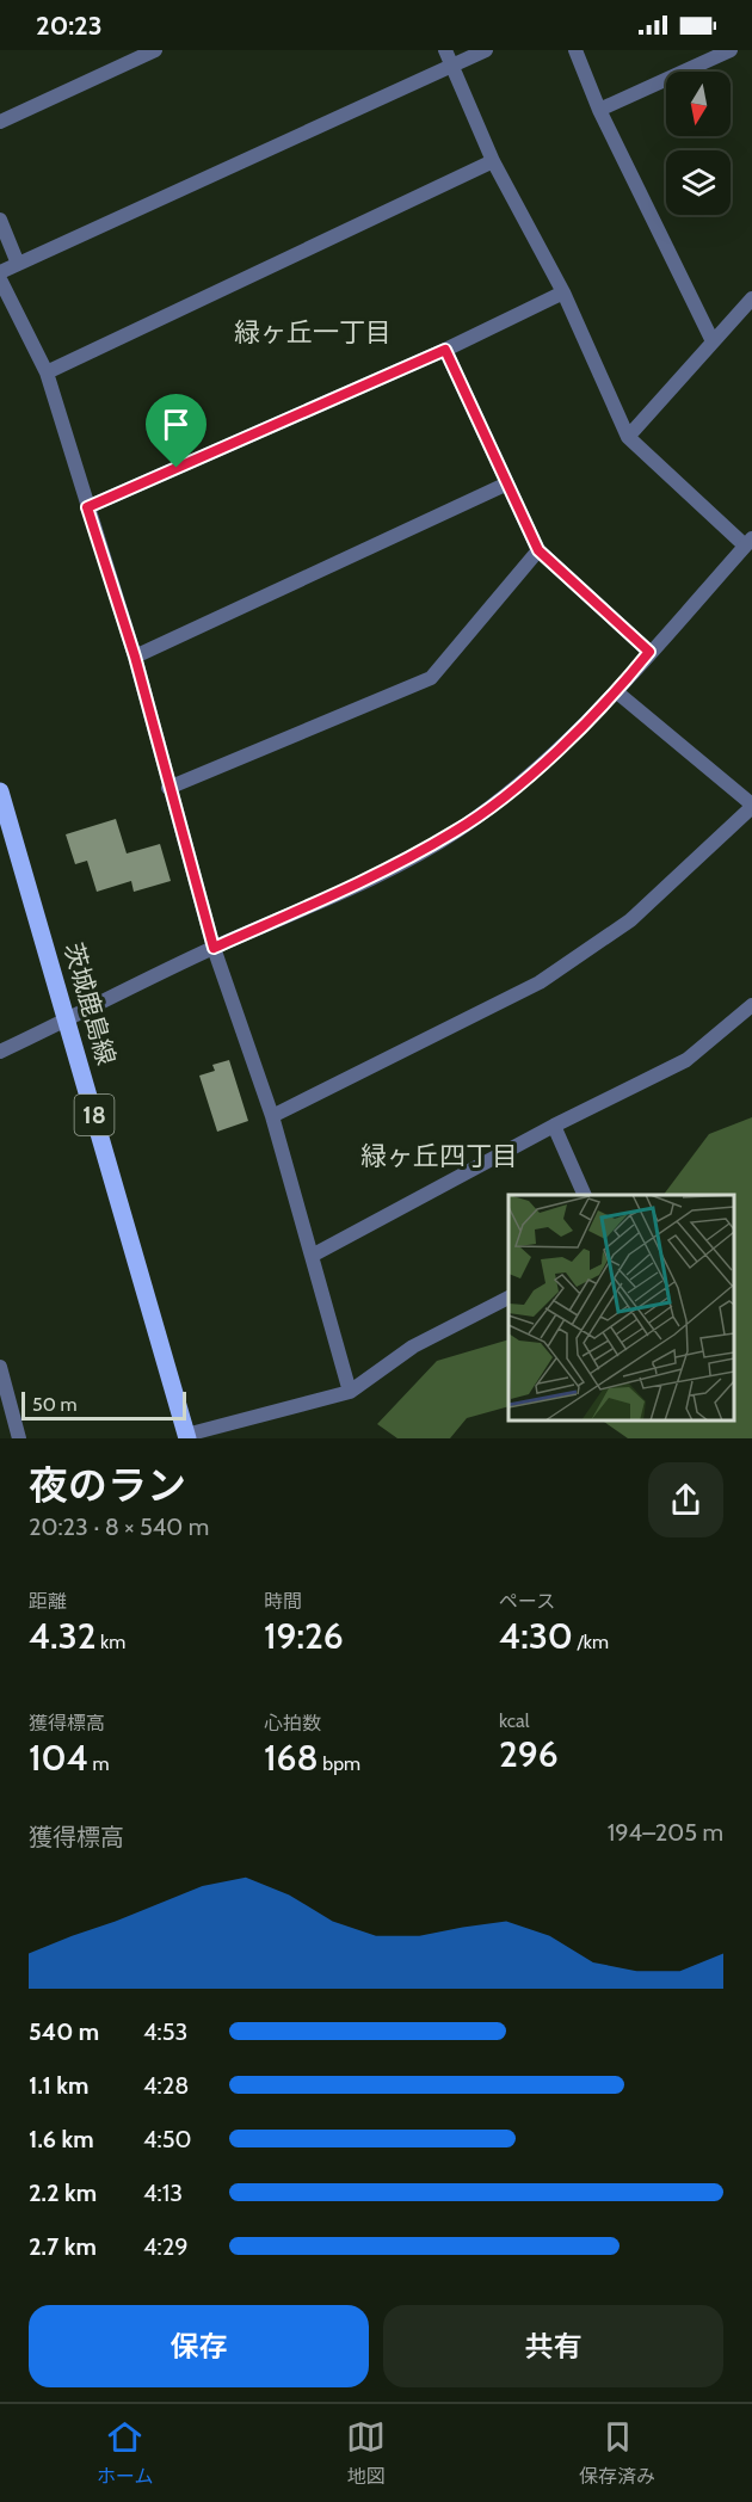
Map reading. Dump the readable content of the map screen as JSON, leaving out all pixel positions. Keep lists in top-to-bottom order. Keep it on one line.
{"streets":{"main road":["茨城鹿島線","18"]},"districts":["緑ヶ丘一丁目","緑ヶ丘四丁目"],"scale_bar":"50 m","north":"bottom","page":{"status":"20:23","scale":"50 m","heading":["夜のラン","20:23 · 8 × 540 m"],"stats":[["距離","4.32 km"],["時間","19:26"],["ペース","4:30 /km"],["獲得標高","104 m"],["心拍数","168 bpm"],["kcal","296"]],"chart":["獲得標高","194–205 m"],"list":[{"name":"540 m","note":"4:53"},{"name":"1.1 km","note":"4:28"},{"name":"1.6 km","note":"4:50"},{"name":"2.2 km","note":"4:13"},{"name":"2.7 km","note":"4:29"}],"buttons":["保存","共有"],"tabs":["ホーム","地図","保存済み"]}}
